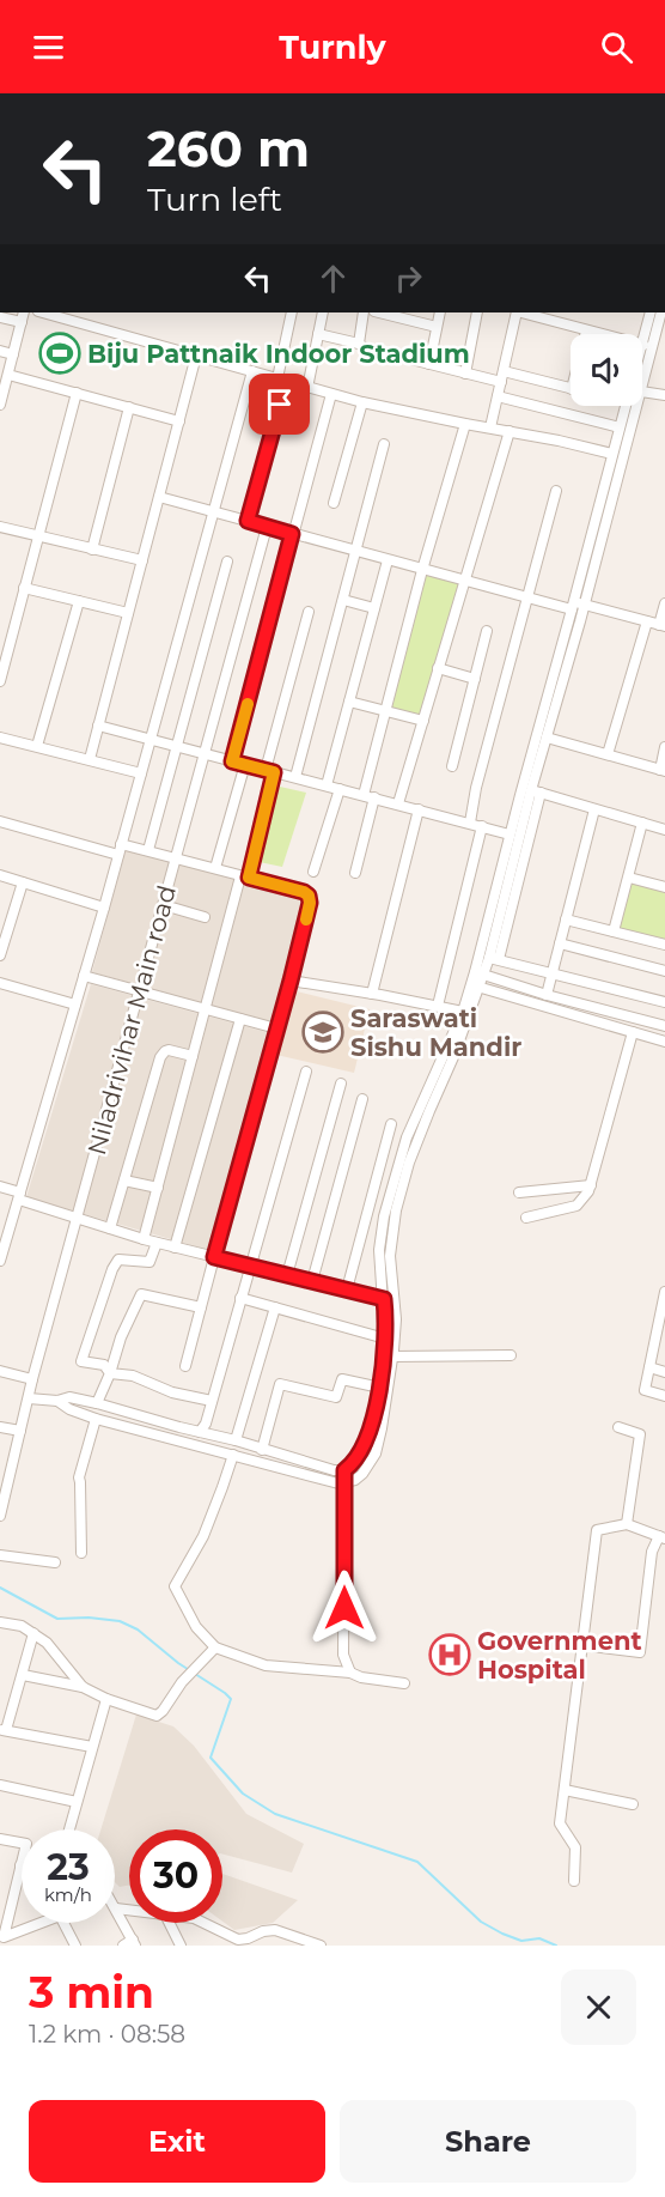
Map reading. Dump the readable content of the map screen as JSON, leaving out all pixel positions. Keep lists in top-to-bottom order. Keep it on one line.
{"streets":{"street":["Niladrivihar Main road"]},"places":{"sports":["Biju Pattnaik Indoor Stadium"],"school or university":["Saraswati Sishu Mandir"],"hospital":["Government Hospital"]},"page":{"header":"Turnly","turn":["260 m","Turn left"],"speed":"23 km/h","limit":"30","heading":["3 min","1.2 km · 08:58"],"buttons":["Exit","Share"]}}
